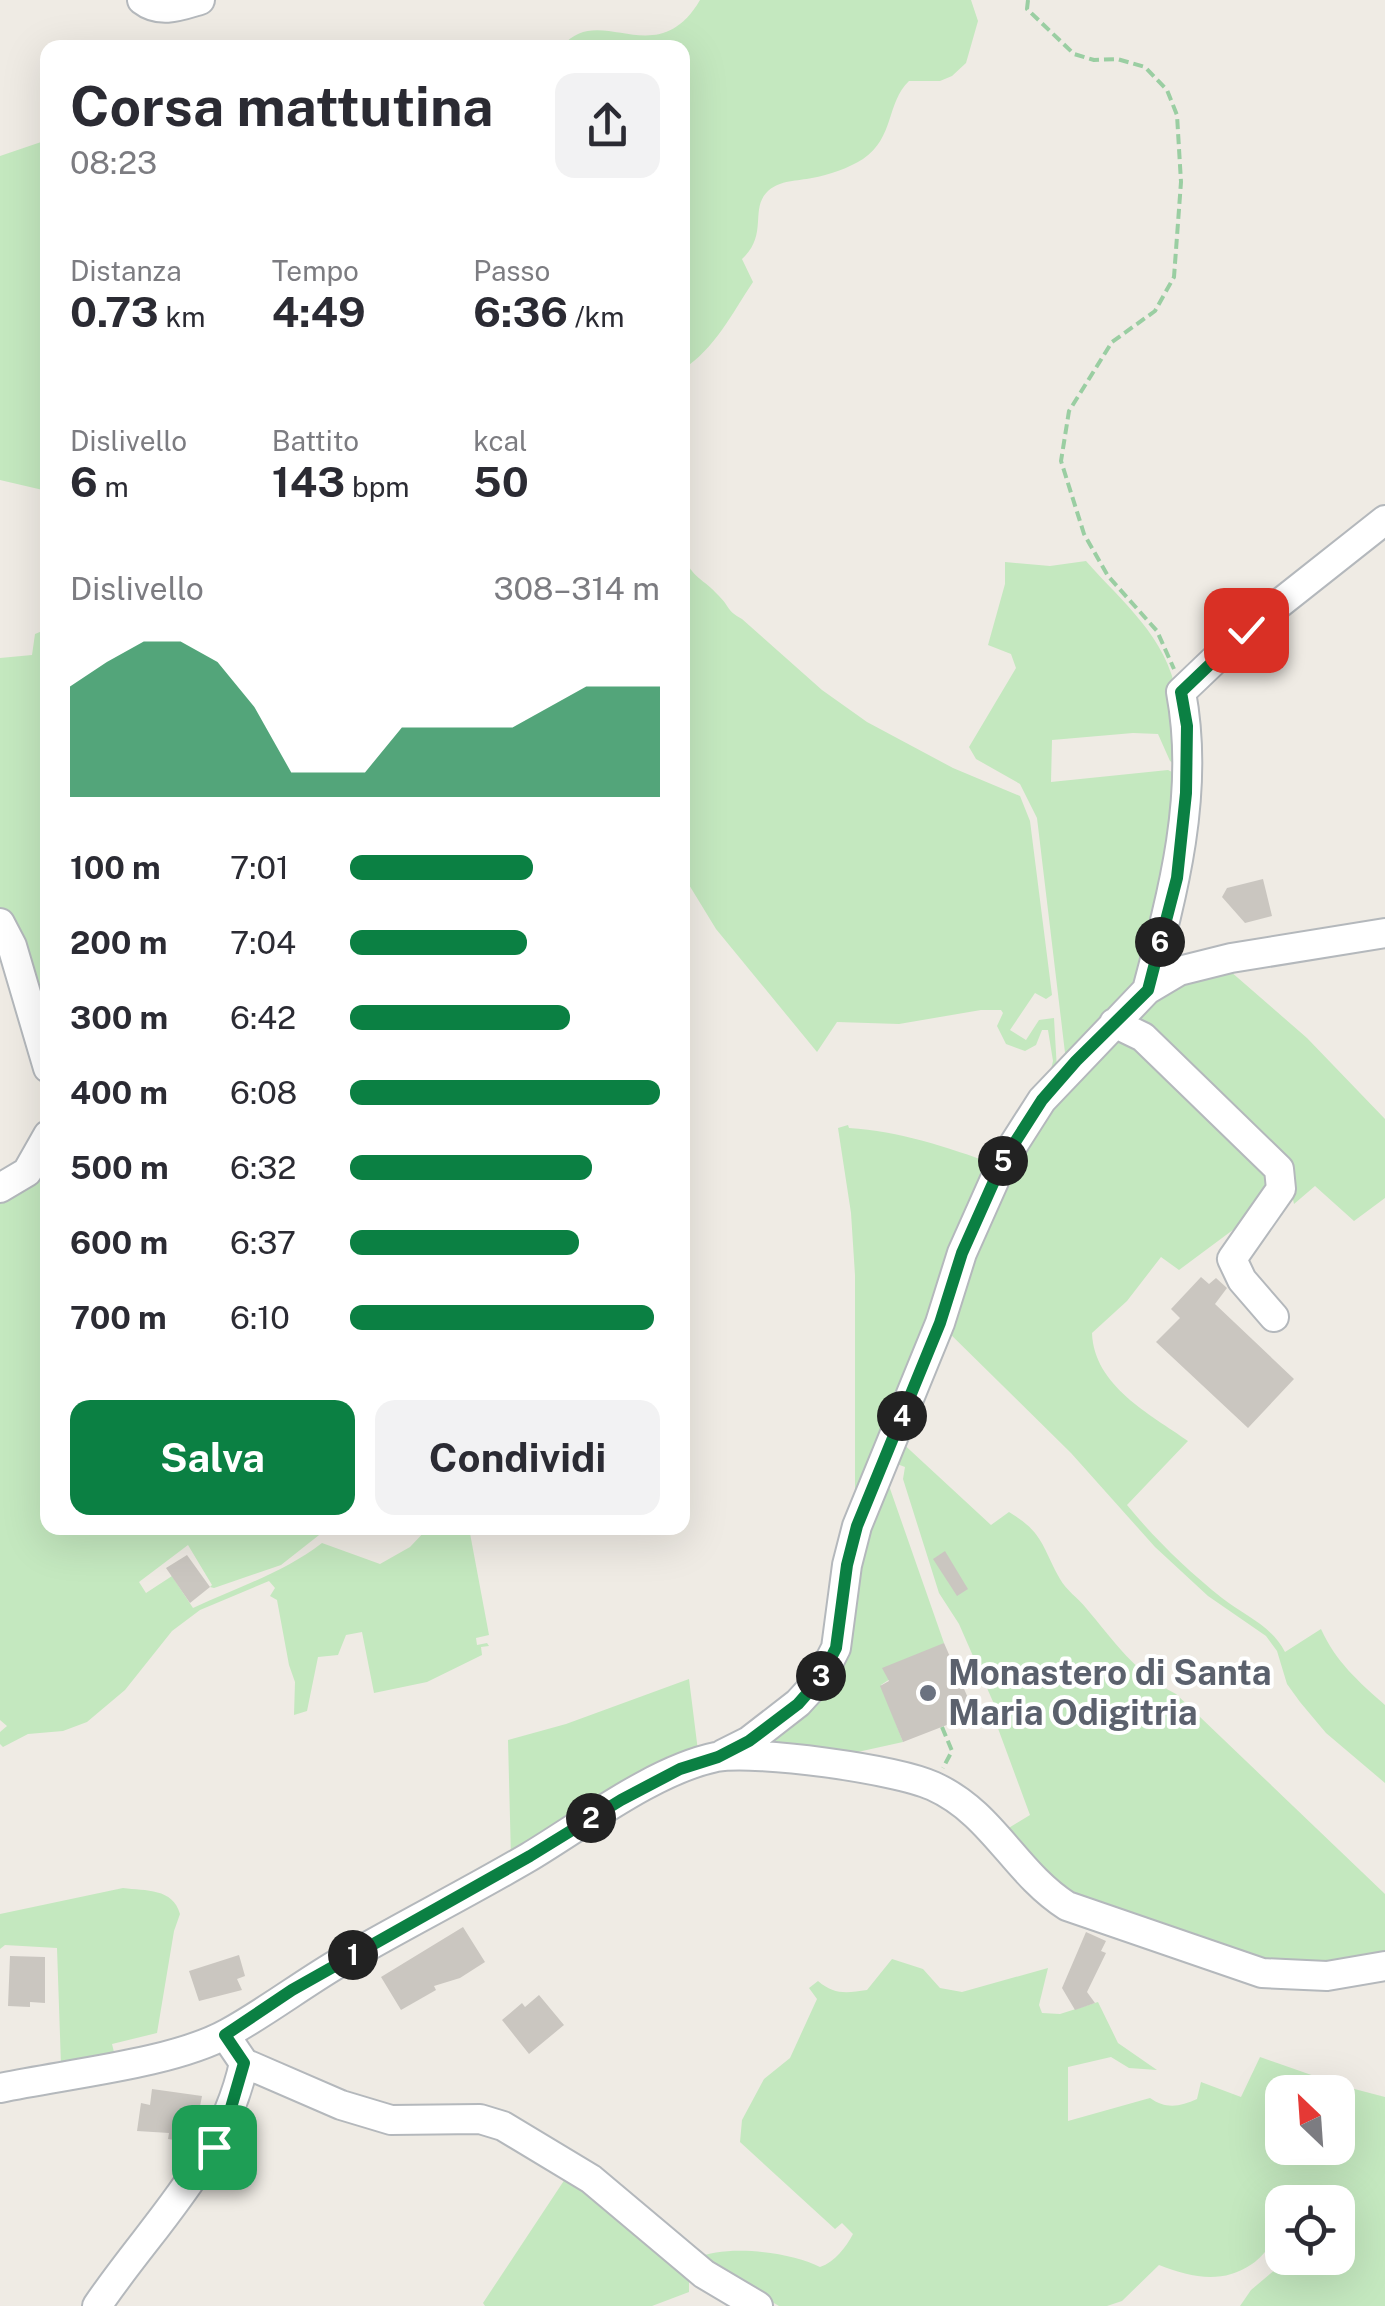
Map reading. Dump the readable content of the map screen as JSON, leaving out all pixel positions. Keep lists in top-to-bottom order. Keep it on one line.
{"places":["Monastero di Santa Maria Odigitria"],"north":"top left","page":{"heading":["Corsa mattutina","08:23"],"stats":[["Distanza","0.73 km"],["Tempo","4:49"],["Passo","6:36 /km"],["Dislivello","6 m"],["Battito","143 bpm"],["kcal","50"]],"chart":["Dislivello","308–314 m"],"list":[{"name":"100 m","note":"7:01"},{"name":"200 m","note":"7:04"},{"name":"300 m","note":"6:42"},{"name":"400 m","note":"6:08"},{"name":"500 m","note":"6:32"},{"name":"600 m","note":"6:37"},{"name":"700 m","note":"6:10"}],"pins":["6","5","4","3","2","1"],"buttons":["Salva","Condividi"]}}
